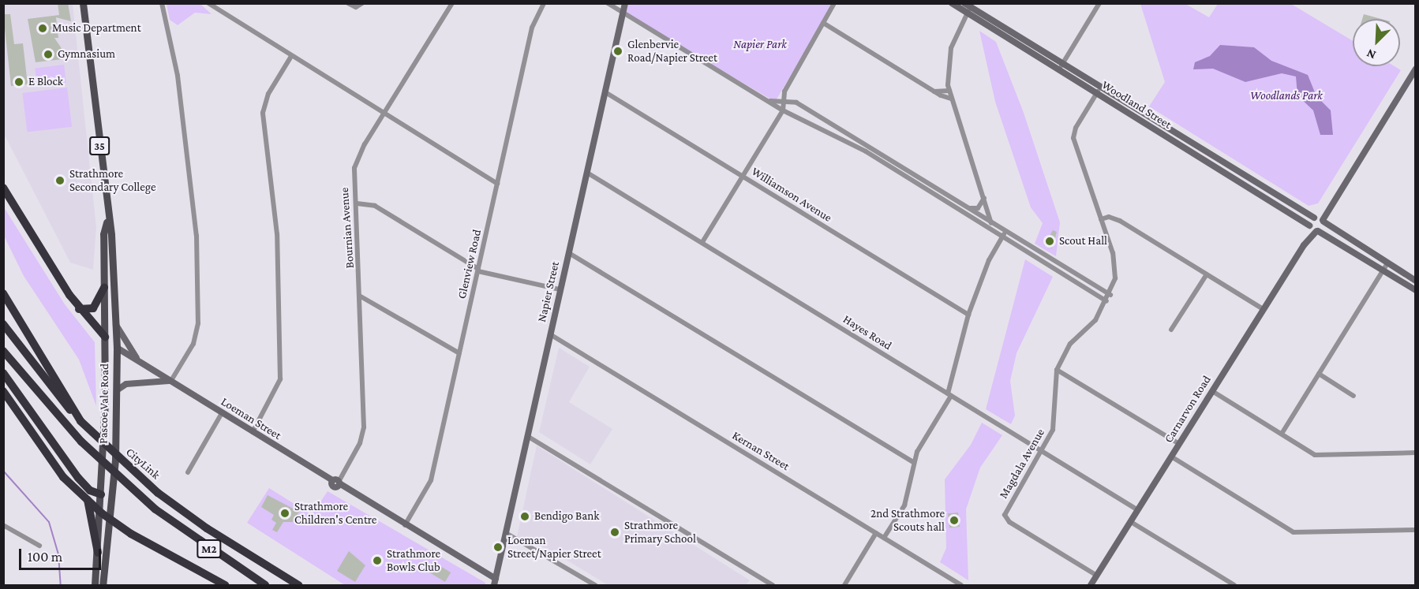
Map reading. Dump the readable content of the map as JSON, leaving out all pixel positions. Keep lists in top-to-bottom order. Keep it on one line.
{"streets":{"highway":["CityLink","M2"],"main road":["35","Pascoe Vale Road"],"street":["Woodland Street","Williamson Avenue","Bournian Avenue","Glenview Road","Napier Street","Hayes Road","Carnarvon Road","Loeman Street","Kernan Street","Magdala Avenue"]},"crossings":[["Woodland Street","Carnarvon Road"],["Woodland Street","Magdala Avenue"],["Williamson Avenue","Napier Street"],["Bournian Avenue","Loeman Street"],["Glenview Road","Loeman Street"],["Napier Street","Hayes Road"],["Napier Street","Loeman Street"],["Napier Street","Kernan Street"],["Hayes Road","Carnarvon Road"],["Hayes Road","Magdala Avenue"],["Pascoe Vale Road","Loeman Street"],["Carnarvon Road","Magdala Avenue"]],"parks":["Napier Park","Woodlands Park"],"places":["Music Department","Glenbervie Road/Napier Street","Gymnasium","E Block","Strathmore Secondary College","Scout Hall","Strathmore Children's Centre","Bendigo Bank","2nd Strathmore Scouts hall","Strathmore Primary School","Loeman Street/Napier Street","Strathmore Bowls Club"],"scale_bar":"100 m","north":"bottom left"}
